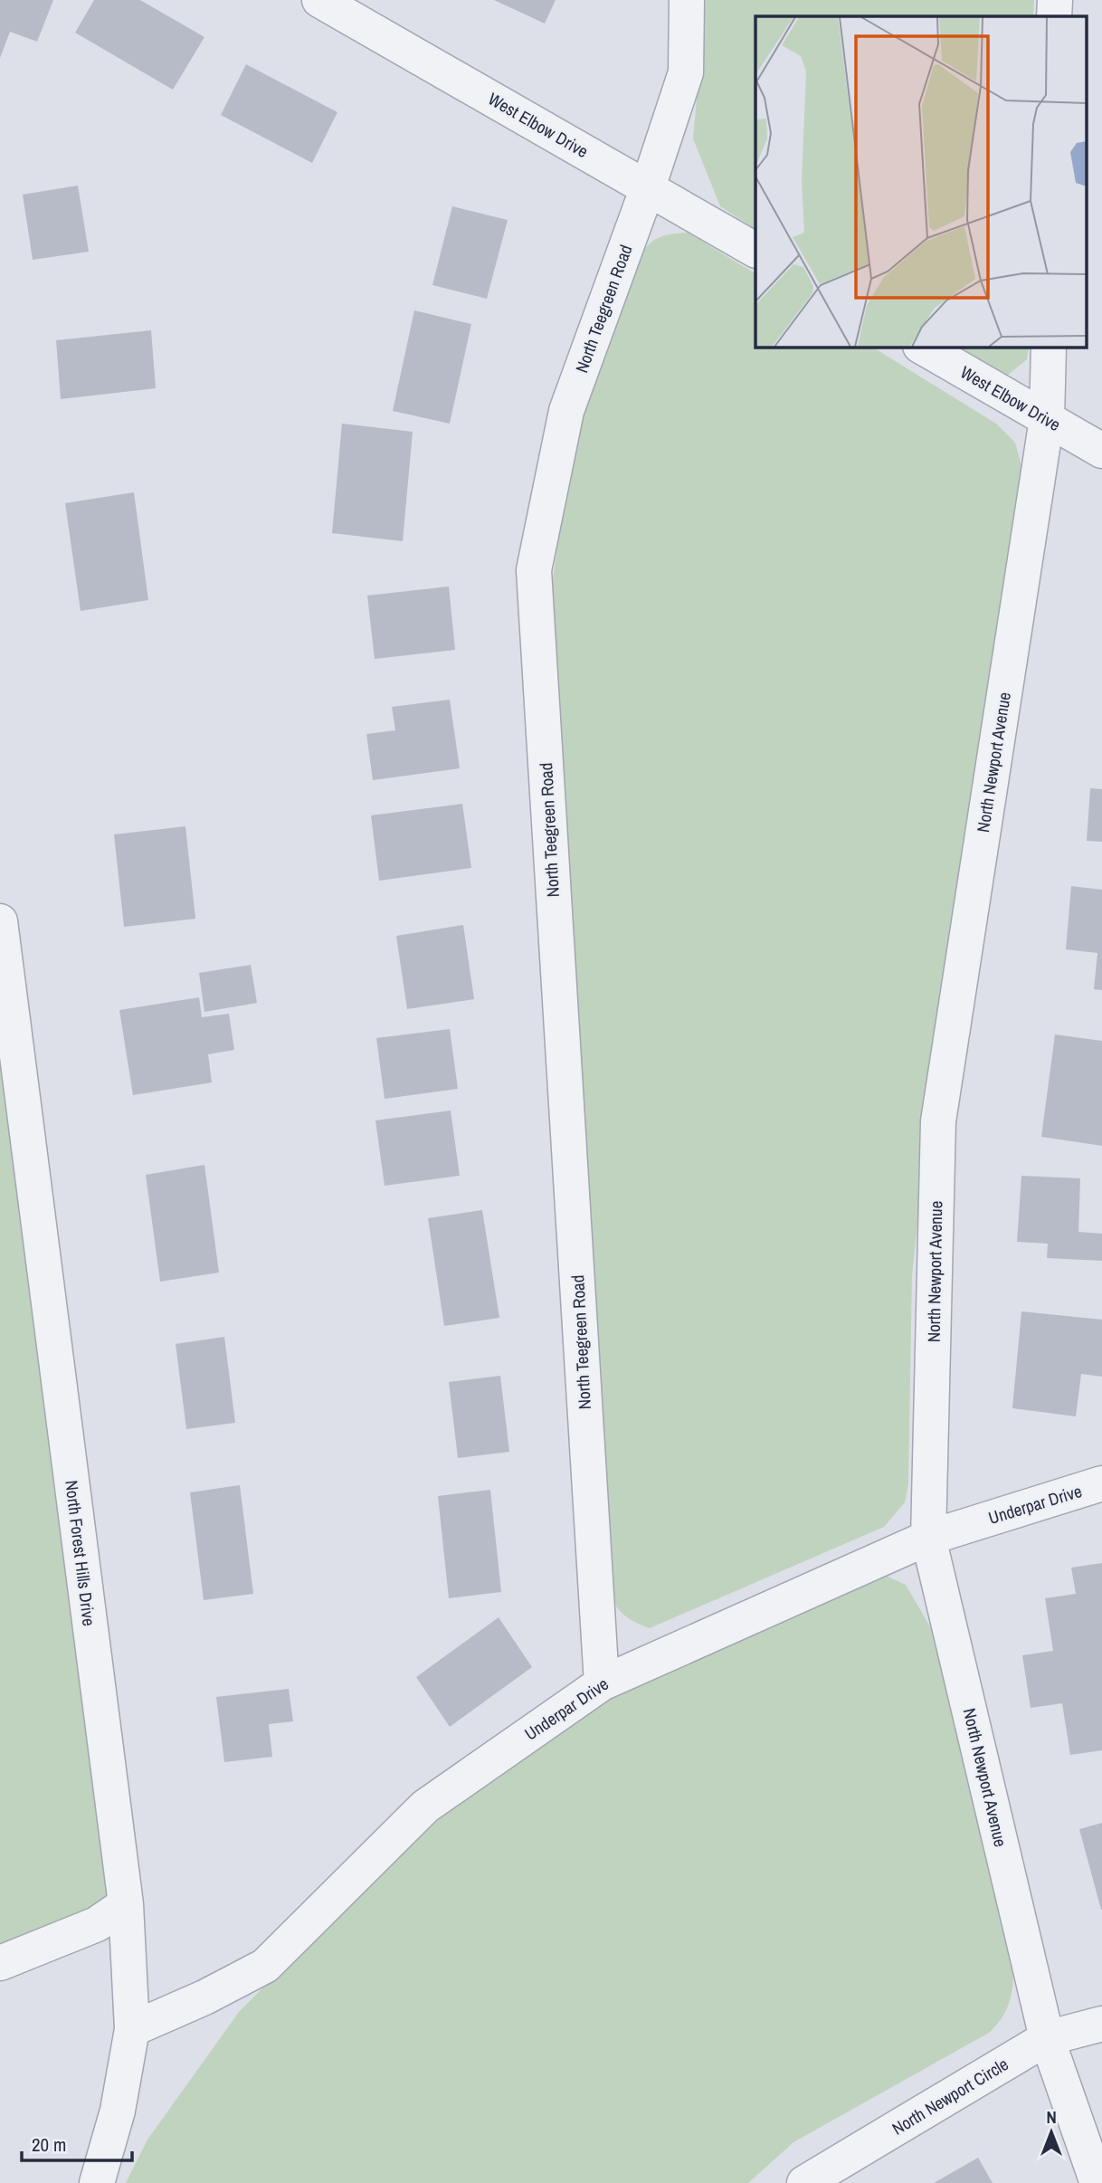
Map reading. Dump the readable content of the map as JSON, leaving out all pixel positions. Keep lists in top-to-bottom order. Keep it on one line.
{"streets":{"street":["West Elbow Drive","North Teegreen Road","North Newport Avenue","Underpar Drive","North Forest Hills Drive","North Newport Circle"]},"crossings":[["West Elbow Drive","North Teegreen Road"],["West Elbow Drive","North Newport Avenue"],["North Teegreen Road","Underpar Drive"],["North Newport Avenue","Underpar Drive"],["North Newport Avenue","North Newport Circle"],["Underpar Drive","North Forest Hills Drive"]],"scale_bar":"20 m","north":"top"}
